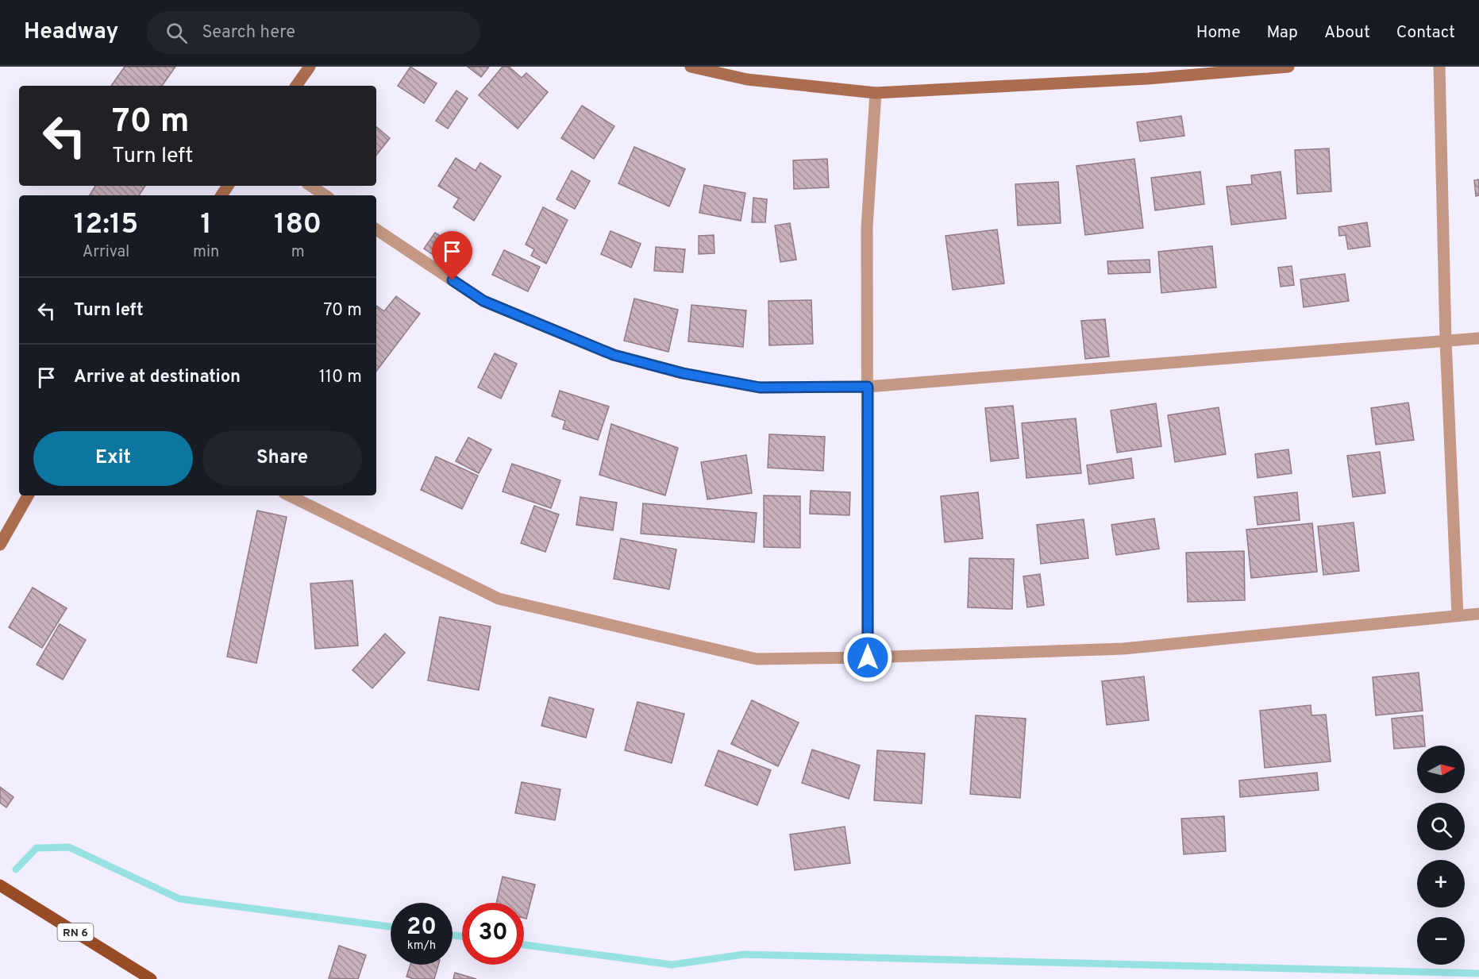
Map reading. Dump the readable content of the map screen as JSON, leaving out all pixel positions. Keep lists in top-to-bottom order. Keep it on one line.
{"streets":{"main road":["RN 6"]},"north":"right","page":{"header":"Headway","search":"Search here","nav":["Home","Map","About","Contact"],"turn":["70 m","Turn left"],"eta":["12:15","Arrival","1","min","180","m"],"list":[{"name":"Turn left","value":"70 m"},{"name":"Arrive at destination","value":"110 m"}],"buttons":["Exit","Share"],"map_buttons":["+","−"],"speed":"20 km/h","limit":"30"}}
